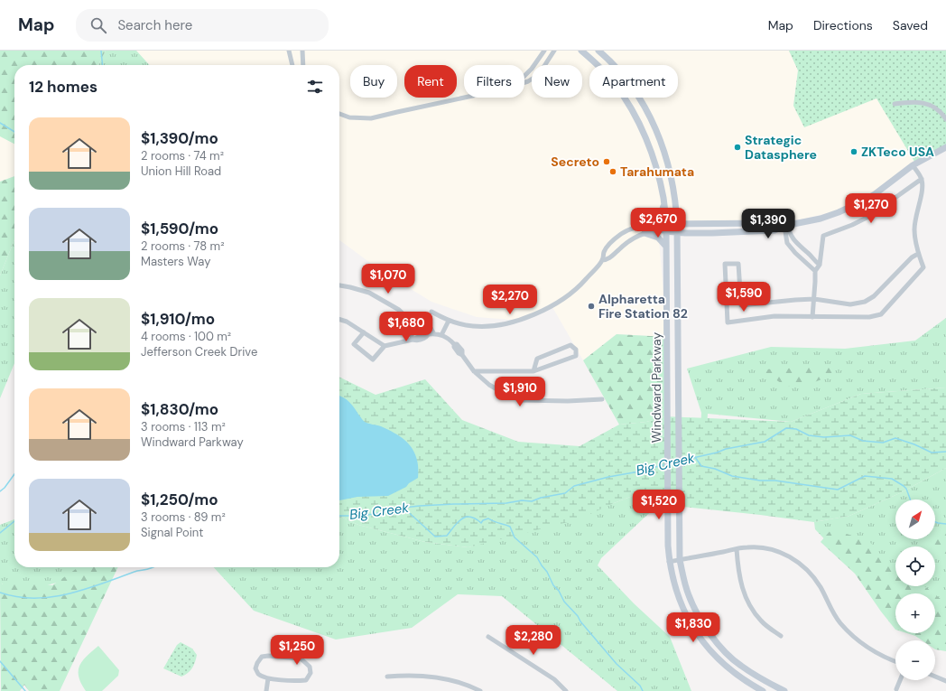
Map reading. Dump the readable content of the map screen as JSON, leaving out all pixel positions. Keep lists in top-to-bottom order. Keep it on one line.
{"streets":{"main road":["Windward Parkway"]},"water":["Big Creek"],"places":["Strategic Datasphere","ZKTeco USA","Secreto","Tarahumata","Alpharetta Fire Station 82"],"north":"top right","page":{"header":"Map","search":"Search here","nav":["Map","Directions","Saved"],"chip":["Buy","Rent","Filters","New","Apartment"],"heading":"12 homes","list":[{"name":"$1,390/mo","note":"2 rooms · 74 m² · Union Hill Road"},{"name":"$1,590/mo","note":"2 rooms · 78 m² · Masters Way"},{"name":"$1,910/mo","note":"4 rooms · 100 m² · Jefferson Creek Drive"},{"name":"$1,830/mo","note":"3 rooms · 113 m² · Windward Parkway"},{"name":"$1,250/mo","note":"3 rooms · 89 m² · Signal Point"}],"price":["$1,270","$2,670","$1,390","$1,070","$1,590","$2,270","$1,680","$1,910","$1,520","$1,830","$2,280","$1,250"],"map_buttons":["+","−"]}}
